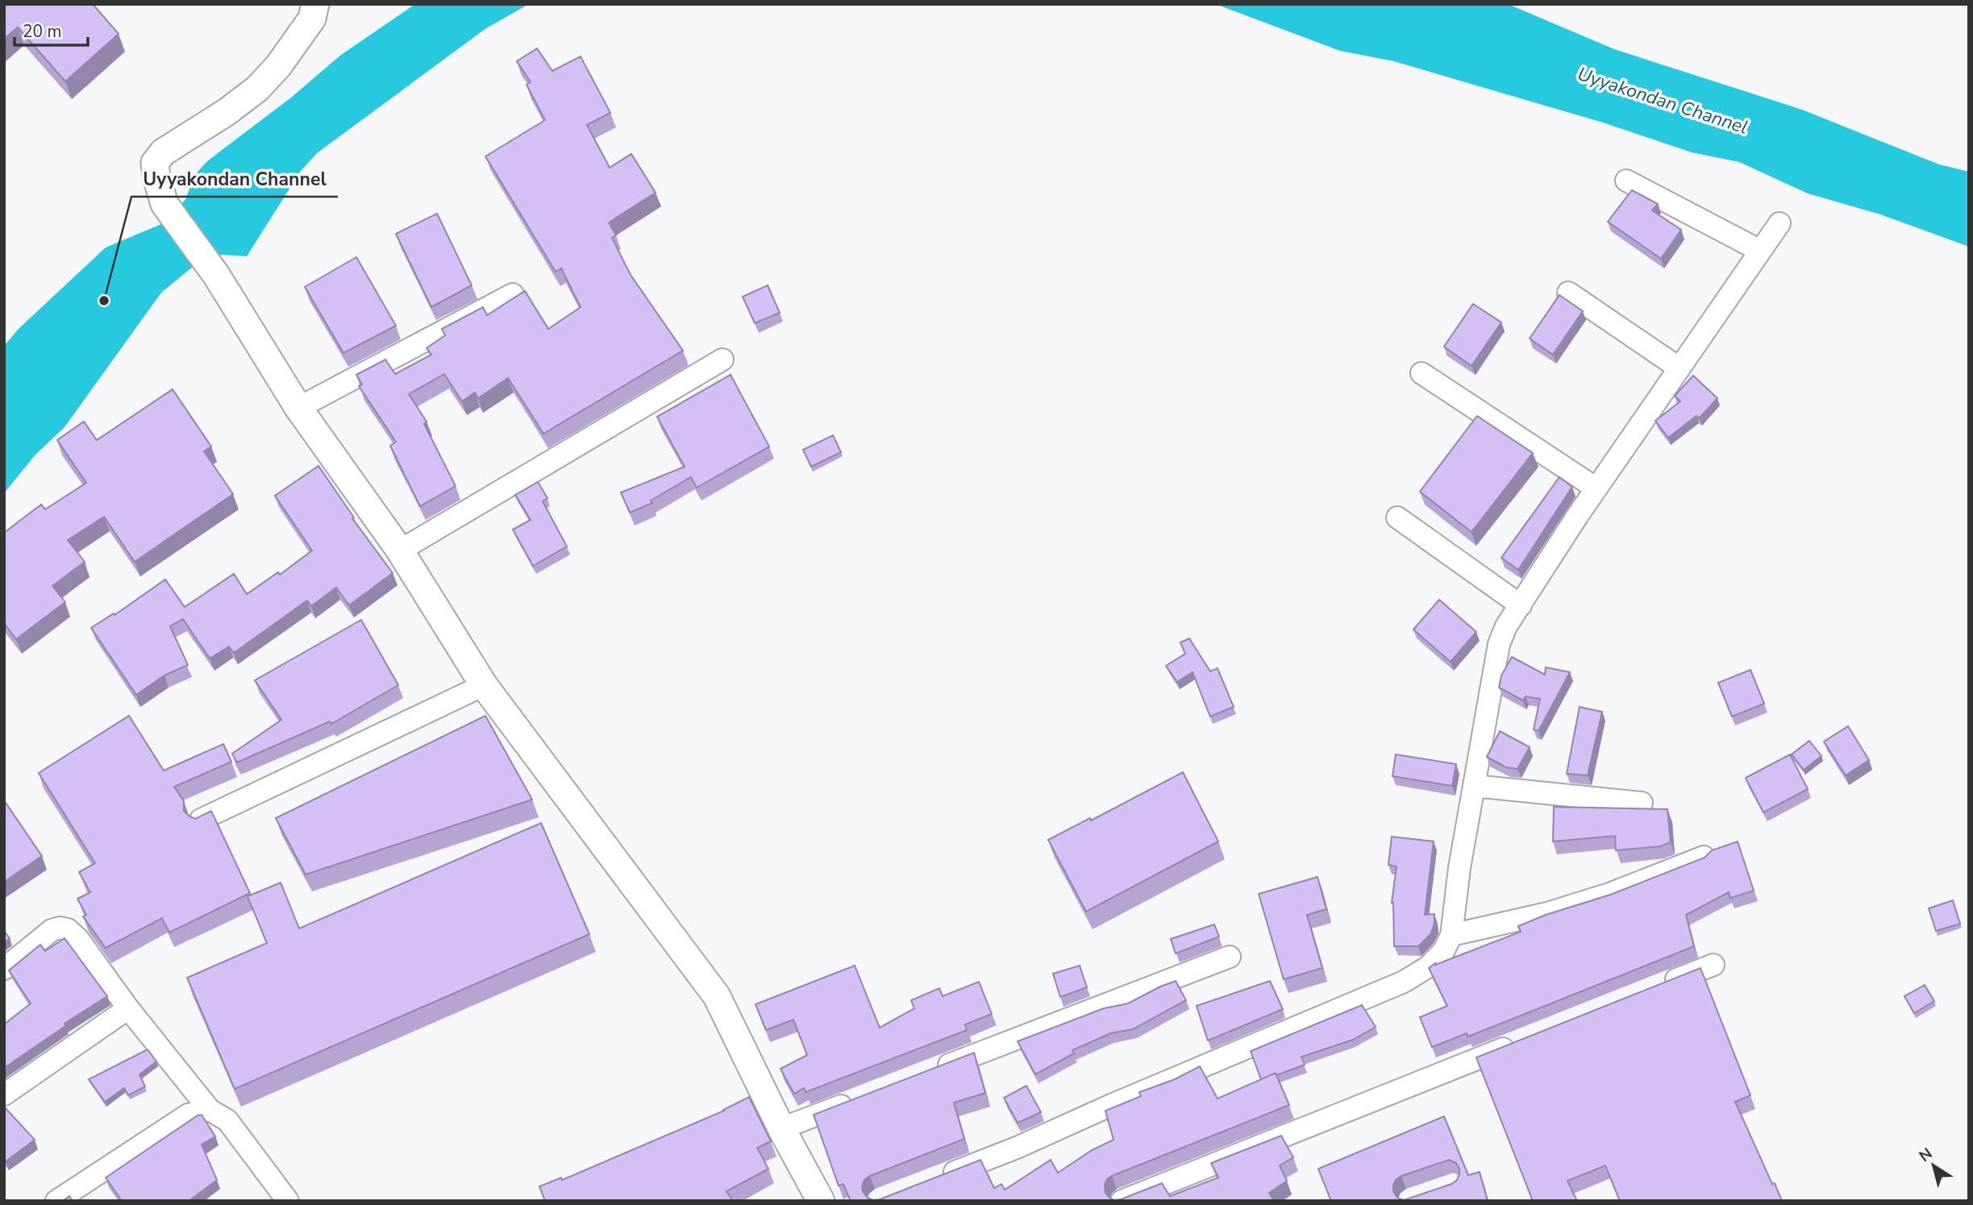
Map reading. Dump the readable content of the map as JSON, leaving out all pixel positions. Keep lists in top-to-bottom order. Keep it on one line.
{"water":["Uyyakondan Channel"],"places":["Uyyakondan Channel"],"scale_bar":"20 m","north":"top left"}
